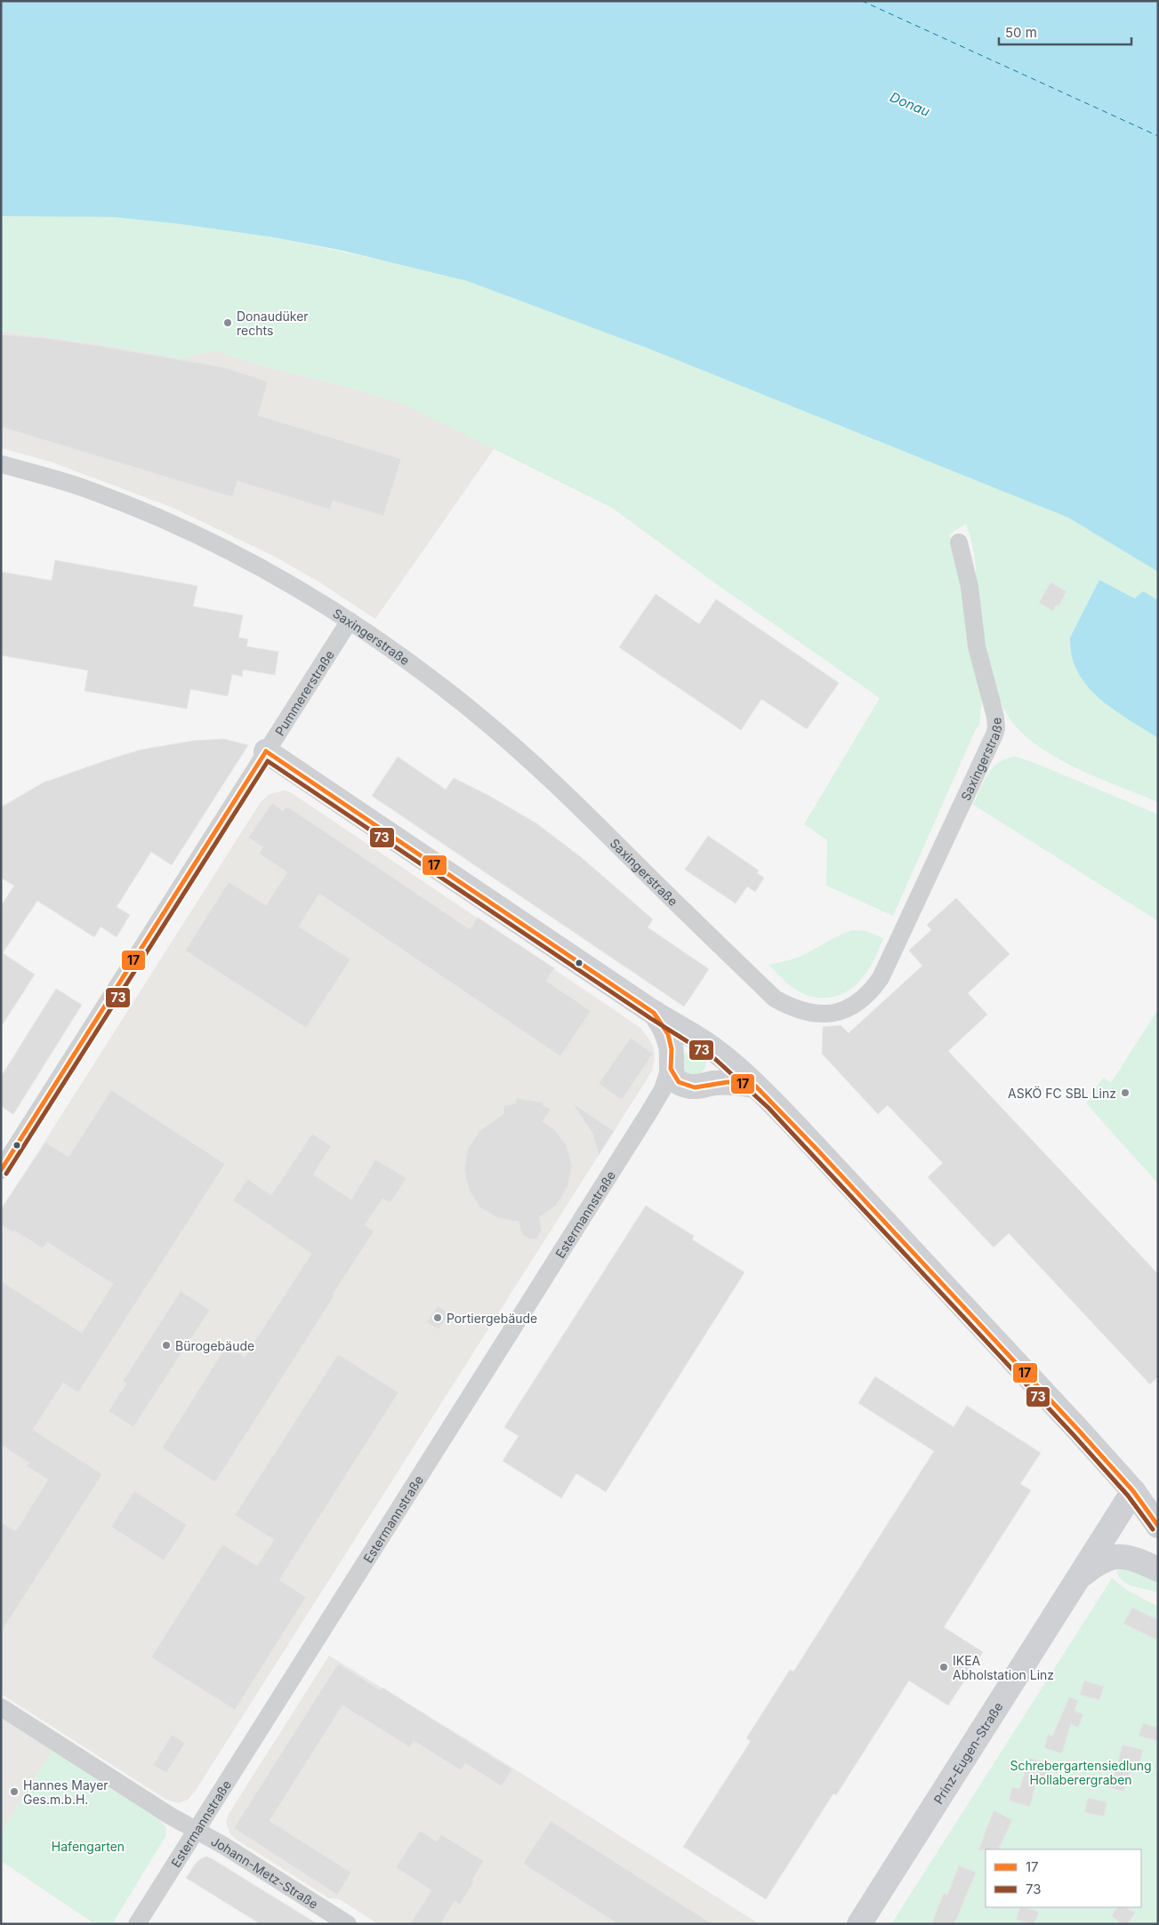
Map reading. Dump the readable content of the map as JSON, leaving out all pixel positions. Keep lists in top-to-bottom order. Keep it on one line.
{"streets":{"street":["Saxingerstraße","Pummererstraße","Estermannstraße","Prinz-Eugen-Straße","Johann-Metz-Straße"]},"crossings":[["Saxingerstraße","Pummererstraße"],["Estermannstraße","Johann-Metz-Straße"]],"water":["Donau"],"parks":["Schrebergartensiedlung Hollaberergraben","Hafengarten"],"places":["Donaudüker rechts","ASKÖ FC SBL Linz","Portiergebäude","Bürogebäude","IKEA Abholstation Linz","Hannes Mayer Ges.m.b.H."],"lines":["transit line 17","transit line 73"],"legend":["17","73"],"scale_bar":"50 m"}
